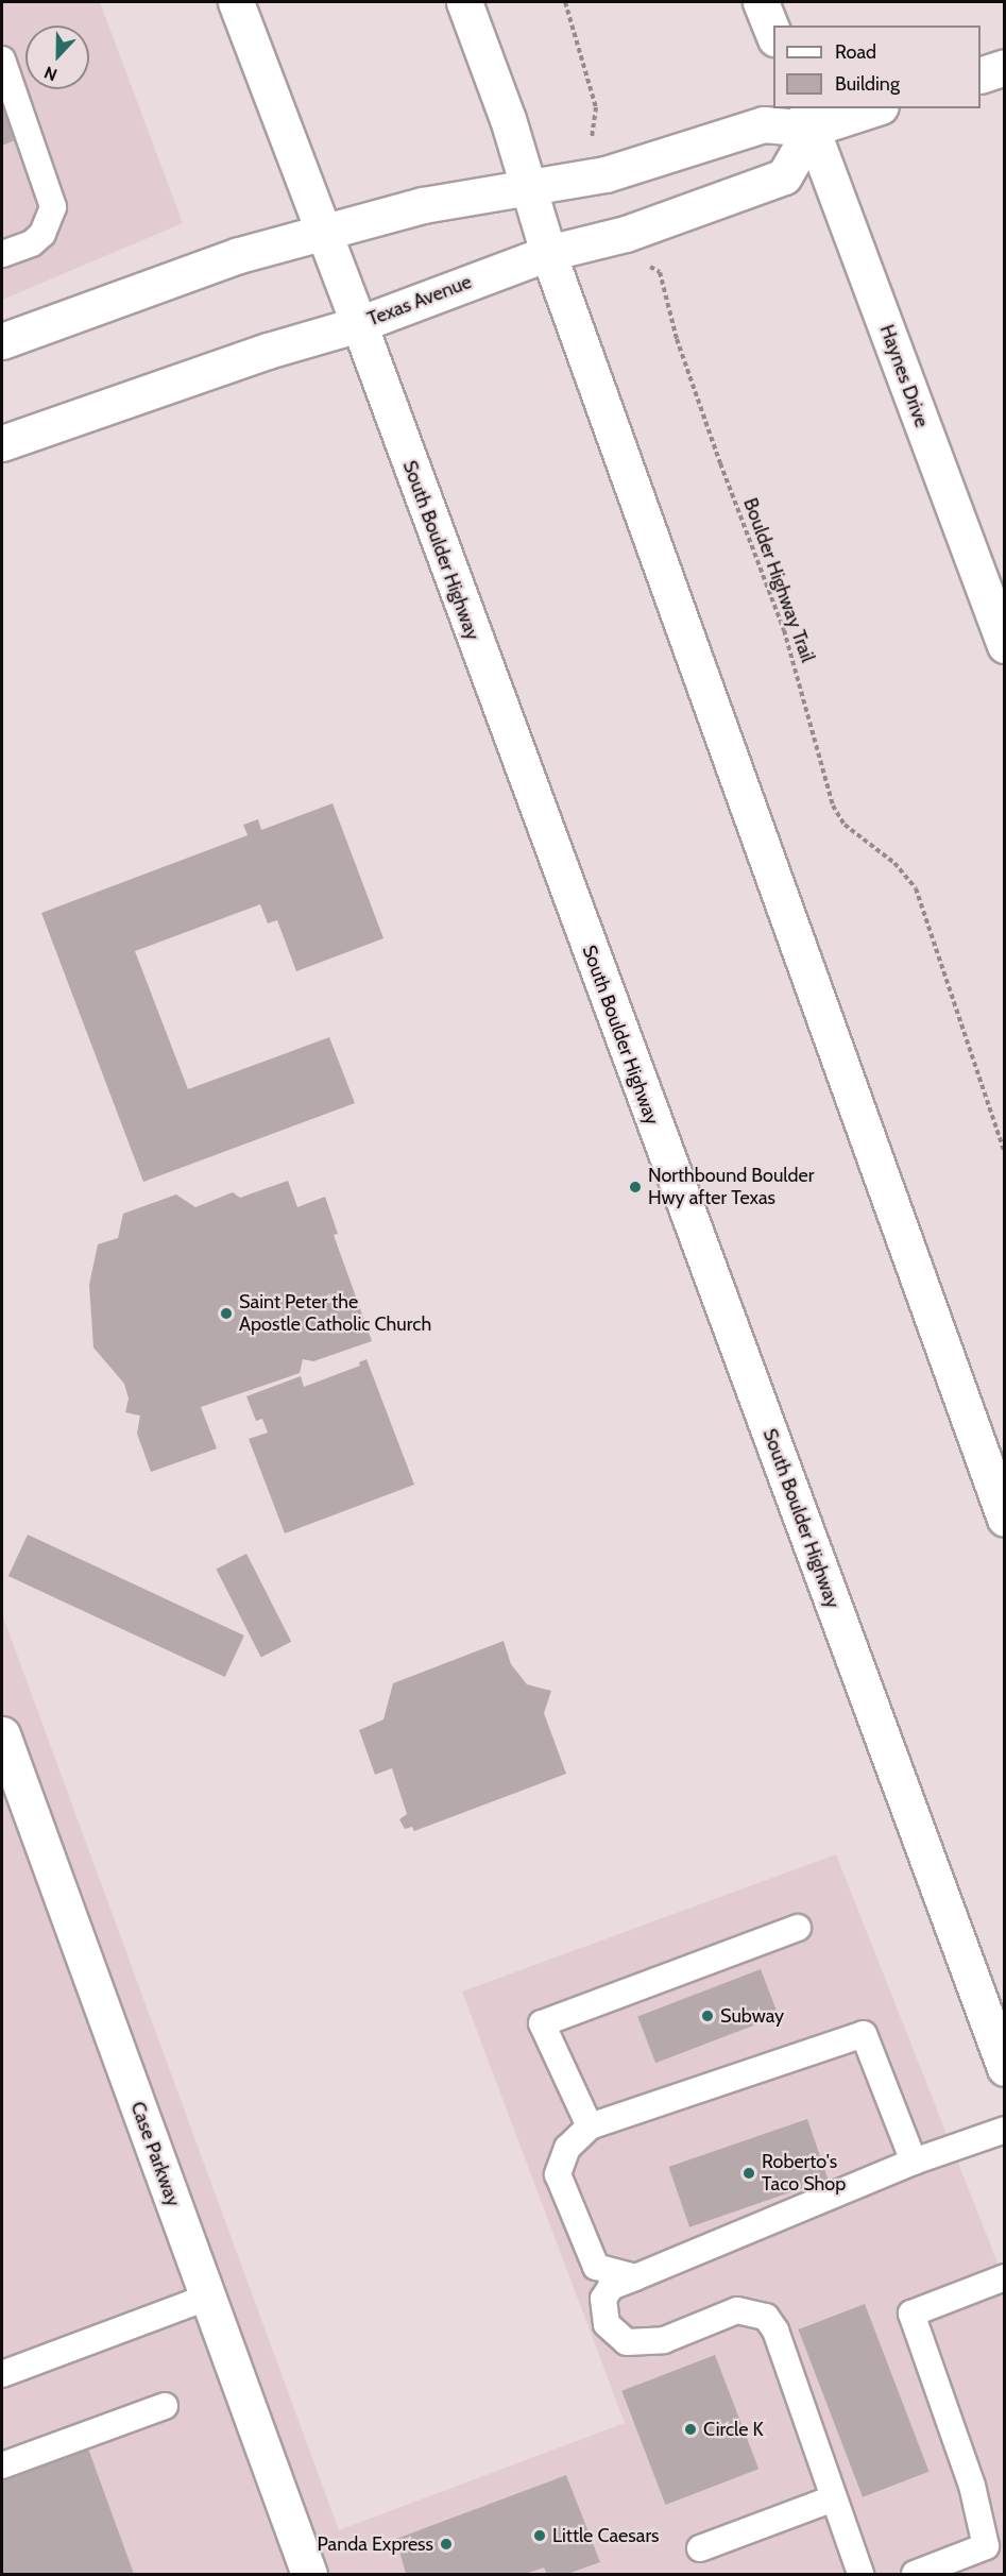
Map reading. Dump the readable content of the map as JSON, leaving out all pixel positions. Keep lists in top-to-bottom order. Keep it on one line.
{"streets":{"main road":["Texas Avenue","Haynes Drive","South Boulder Highway","Case Parkway"],"path":["Boulder Highway Trail"]},"crossings":[["Texas Avenue","Haynes Drive"],["Texas Avenue","South Boulder Highway"],["Texas Avenue","Boulder Highway Trail"]],"places":["Northbound Boulder Hwy after Texas","Saint Peter the Apostle Catholic Church","Subway","Roberto's Taco Shop","Circle K","Little Caesars","Panda Express"],"legend":["Road","Building"],"north":"bottom"}
